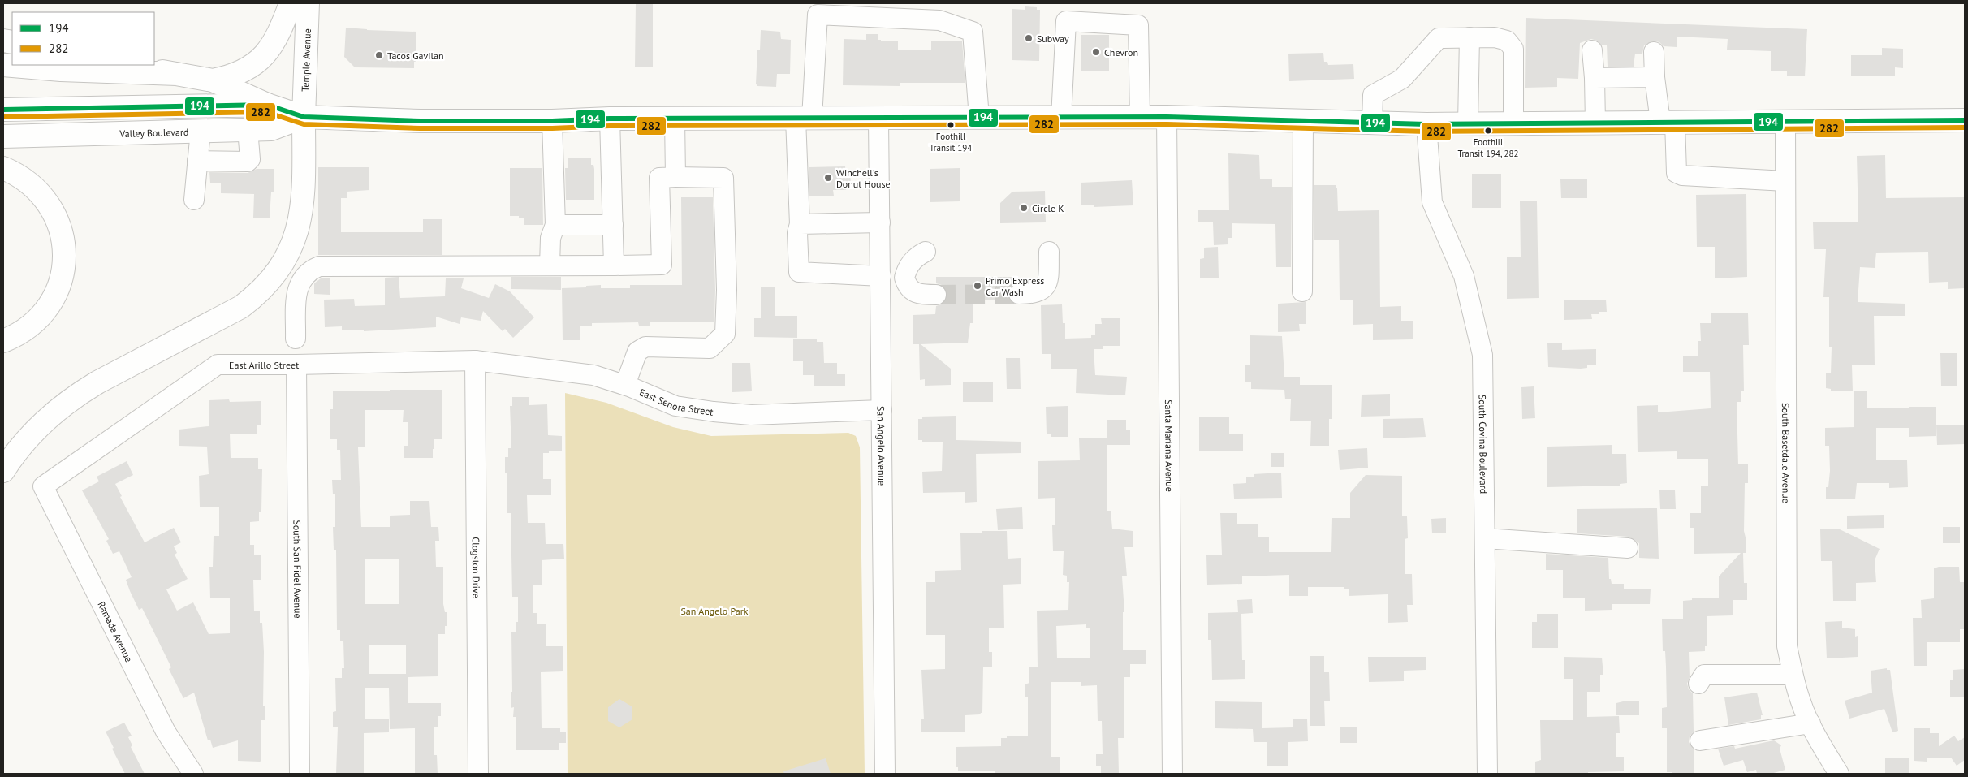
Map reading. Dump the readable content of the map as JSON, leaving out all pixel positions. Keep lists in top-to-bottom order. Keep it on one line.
{"streets":{"main road":["Temple Avenue","Valley Boulevard"],"street":["East Arillo Street","East Senora Street","South Covina Boulevard","Santa Mariana Avenue","San Angelo Avenue","South Basetdale Avenue","Clogston Drive","South San Fidel Avenue","Ramada Avenue"]},"crossings":[["Temple Avenue","Valley Boulevard"],["Valley Boulevard","South Covina Boulevard"],["Valley Boulevard","Santa Mariana Avenue"],["Valley Boulevard","San Angelo Avenue"],["Valley Boulevard","South Basetdale Avenue"],["East Arillo Street","East Senora Street"],["East Arillo Street","Clogston Drive"],["East Arillo Street","South San Fidel Avenue"],["East Arillo Street","Ramada Avenue"],["East Senora Street","San Angelo Avenue"],["East Senora Street","Clogston Drive"]],"parks":["San Angelo Park"],"places":["Subway","Chevron","Tacos Gavilan","Foothill Transit 194","Foothill Transit 194, 282","Winchell's Donut House","Circle K","Primo Express Car Wash"],"lines":["transit line 194","transit line 282"],"legend":["194","282"]}
